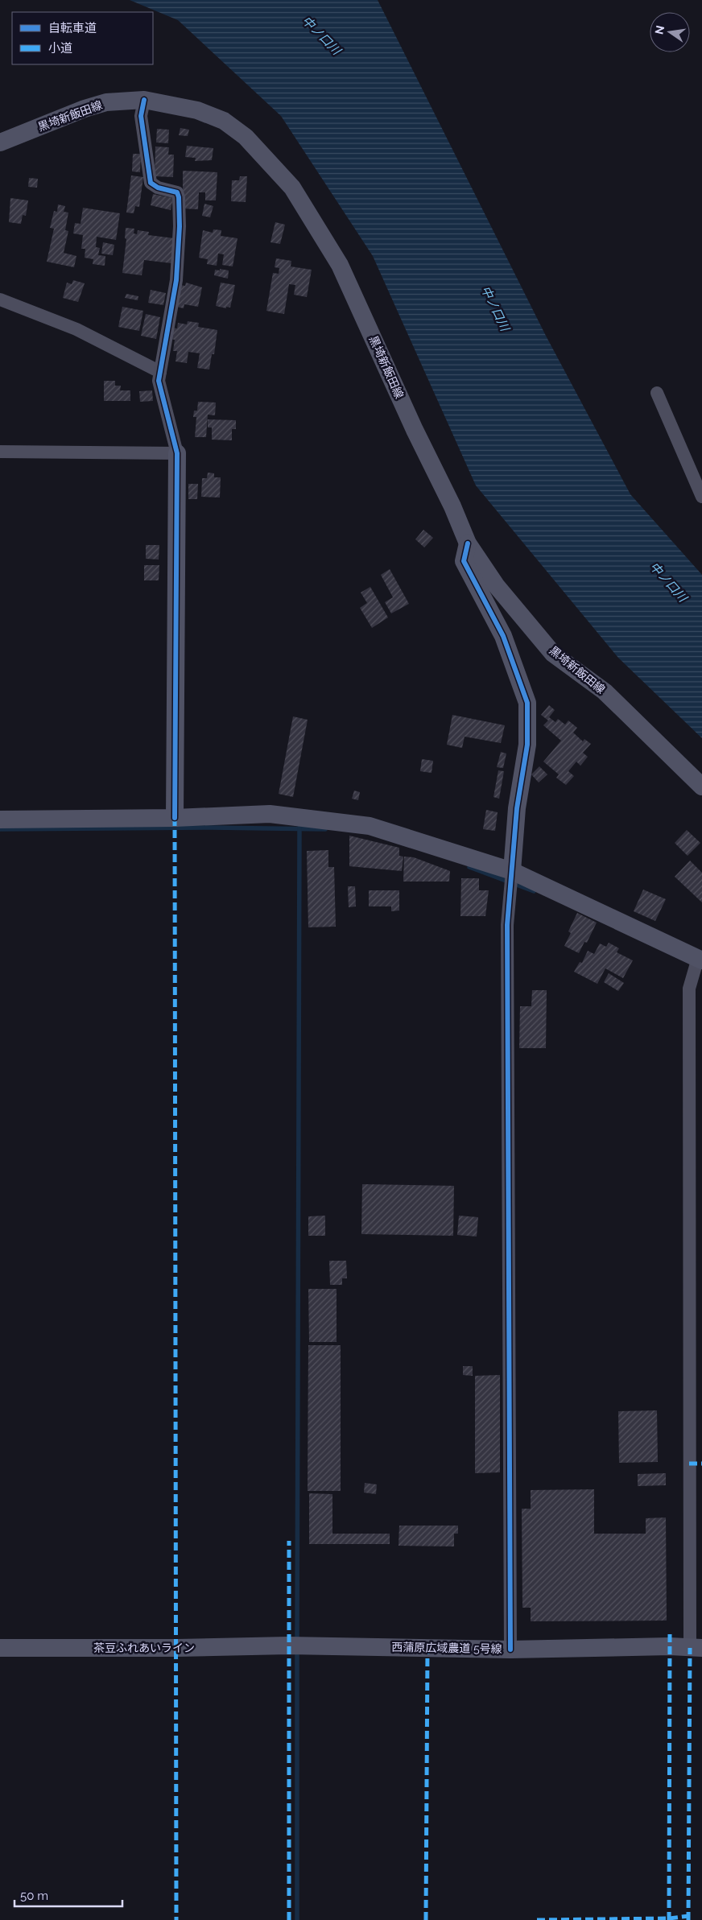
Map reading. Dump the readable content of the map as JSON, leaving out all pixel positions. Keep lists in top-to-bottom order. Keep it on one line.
{"streets":{"street":["黒埼新飯田線","茶豆ふれあいライン","西蒲原広域農道 5号線"]},"crossings":[["茶豆ふれあいライン","西蒲原広域農道 5号線"]],"water":["中ノ口川"],"legend":["自転車道","小道"],"scale_bar":"50 m","north":"left"}
